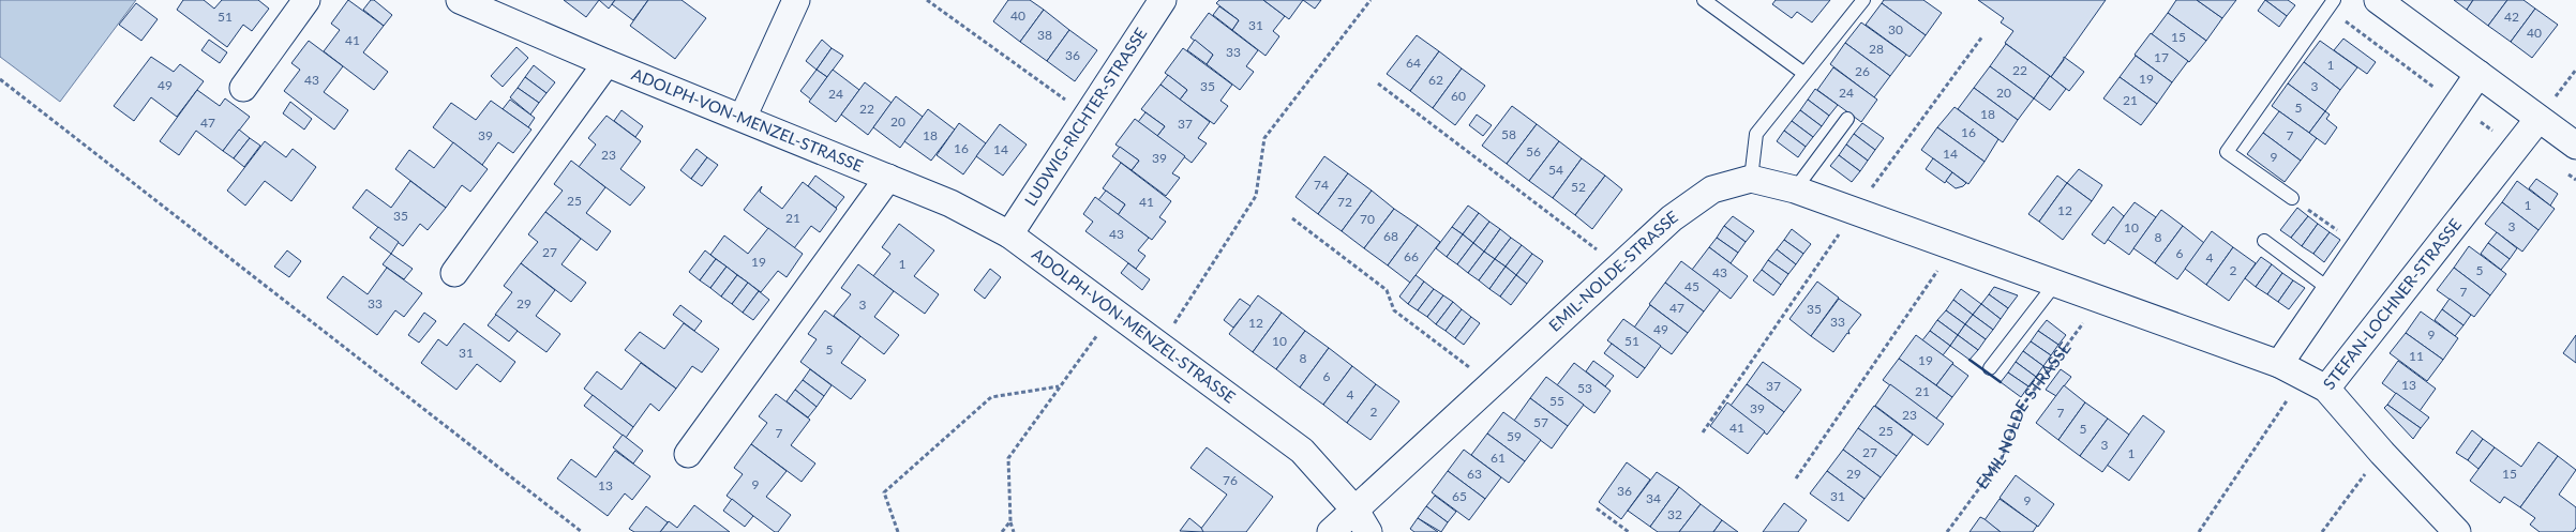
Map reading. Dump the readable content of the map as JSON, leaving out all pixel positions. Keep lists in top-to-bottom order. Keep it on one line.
{"streets":{"street":["LUDWIG-RICHTER-STRASSE","ADOLPH-VON-MENZEL-STRASSE","EMIL-NOLDE-STRASSE","STEFAN-LOCHNER-STRASSE"]},"crossings":[["LUDWIG-RICHTER-STRASSE","ADOLPH-VON-MENZEL-STRASSE"],["ADOLPH-VON-MENZEL-STRASSE","EMIL-NOLDE-STRASSE"],["EMIL-NOLDE-STRASSE","STEFAN-LOCHNER-STRASSE"]],"house_numbers":["40","51","42","31","30","40","38","15","41","28","33","36","17","64","1","22","26","19","43","62","49","35","3","24","20","24","60","21","5","22","18","20","47","37","16","58","39","18","7","16","14","56","14","23","9","39","54","74","52","25","41","72","1","12","35","21","70","3","10","43","68","8","27","6","66","4","19","1","2","5","43","45","7","33","29","3","47","35","33","12","49","9","10","51","5","31","11","8","19","6","13","37","53","21","4","55","39","2","7","23","57","41","5","25","7","59","3","27","1","61","63","29","15","76","9","13","36","65","31","34","9","32"]}
